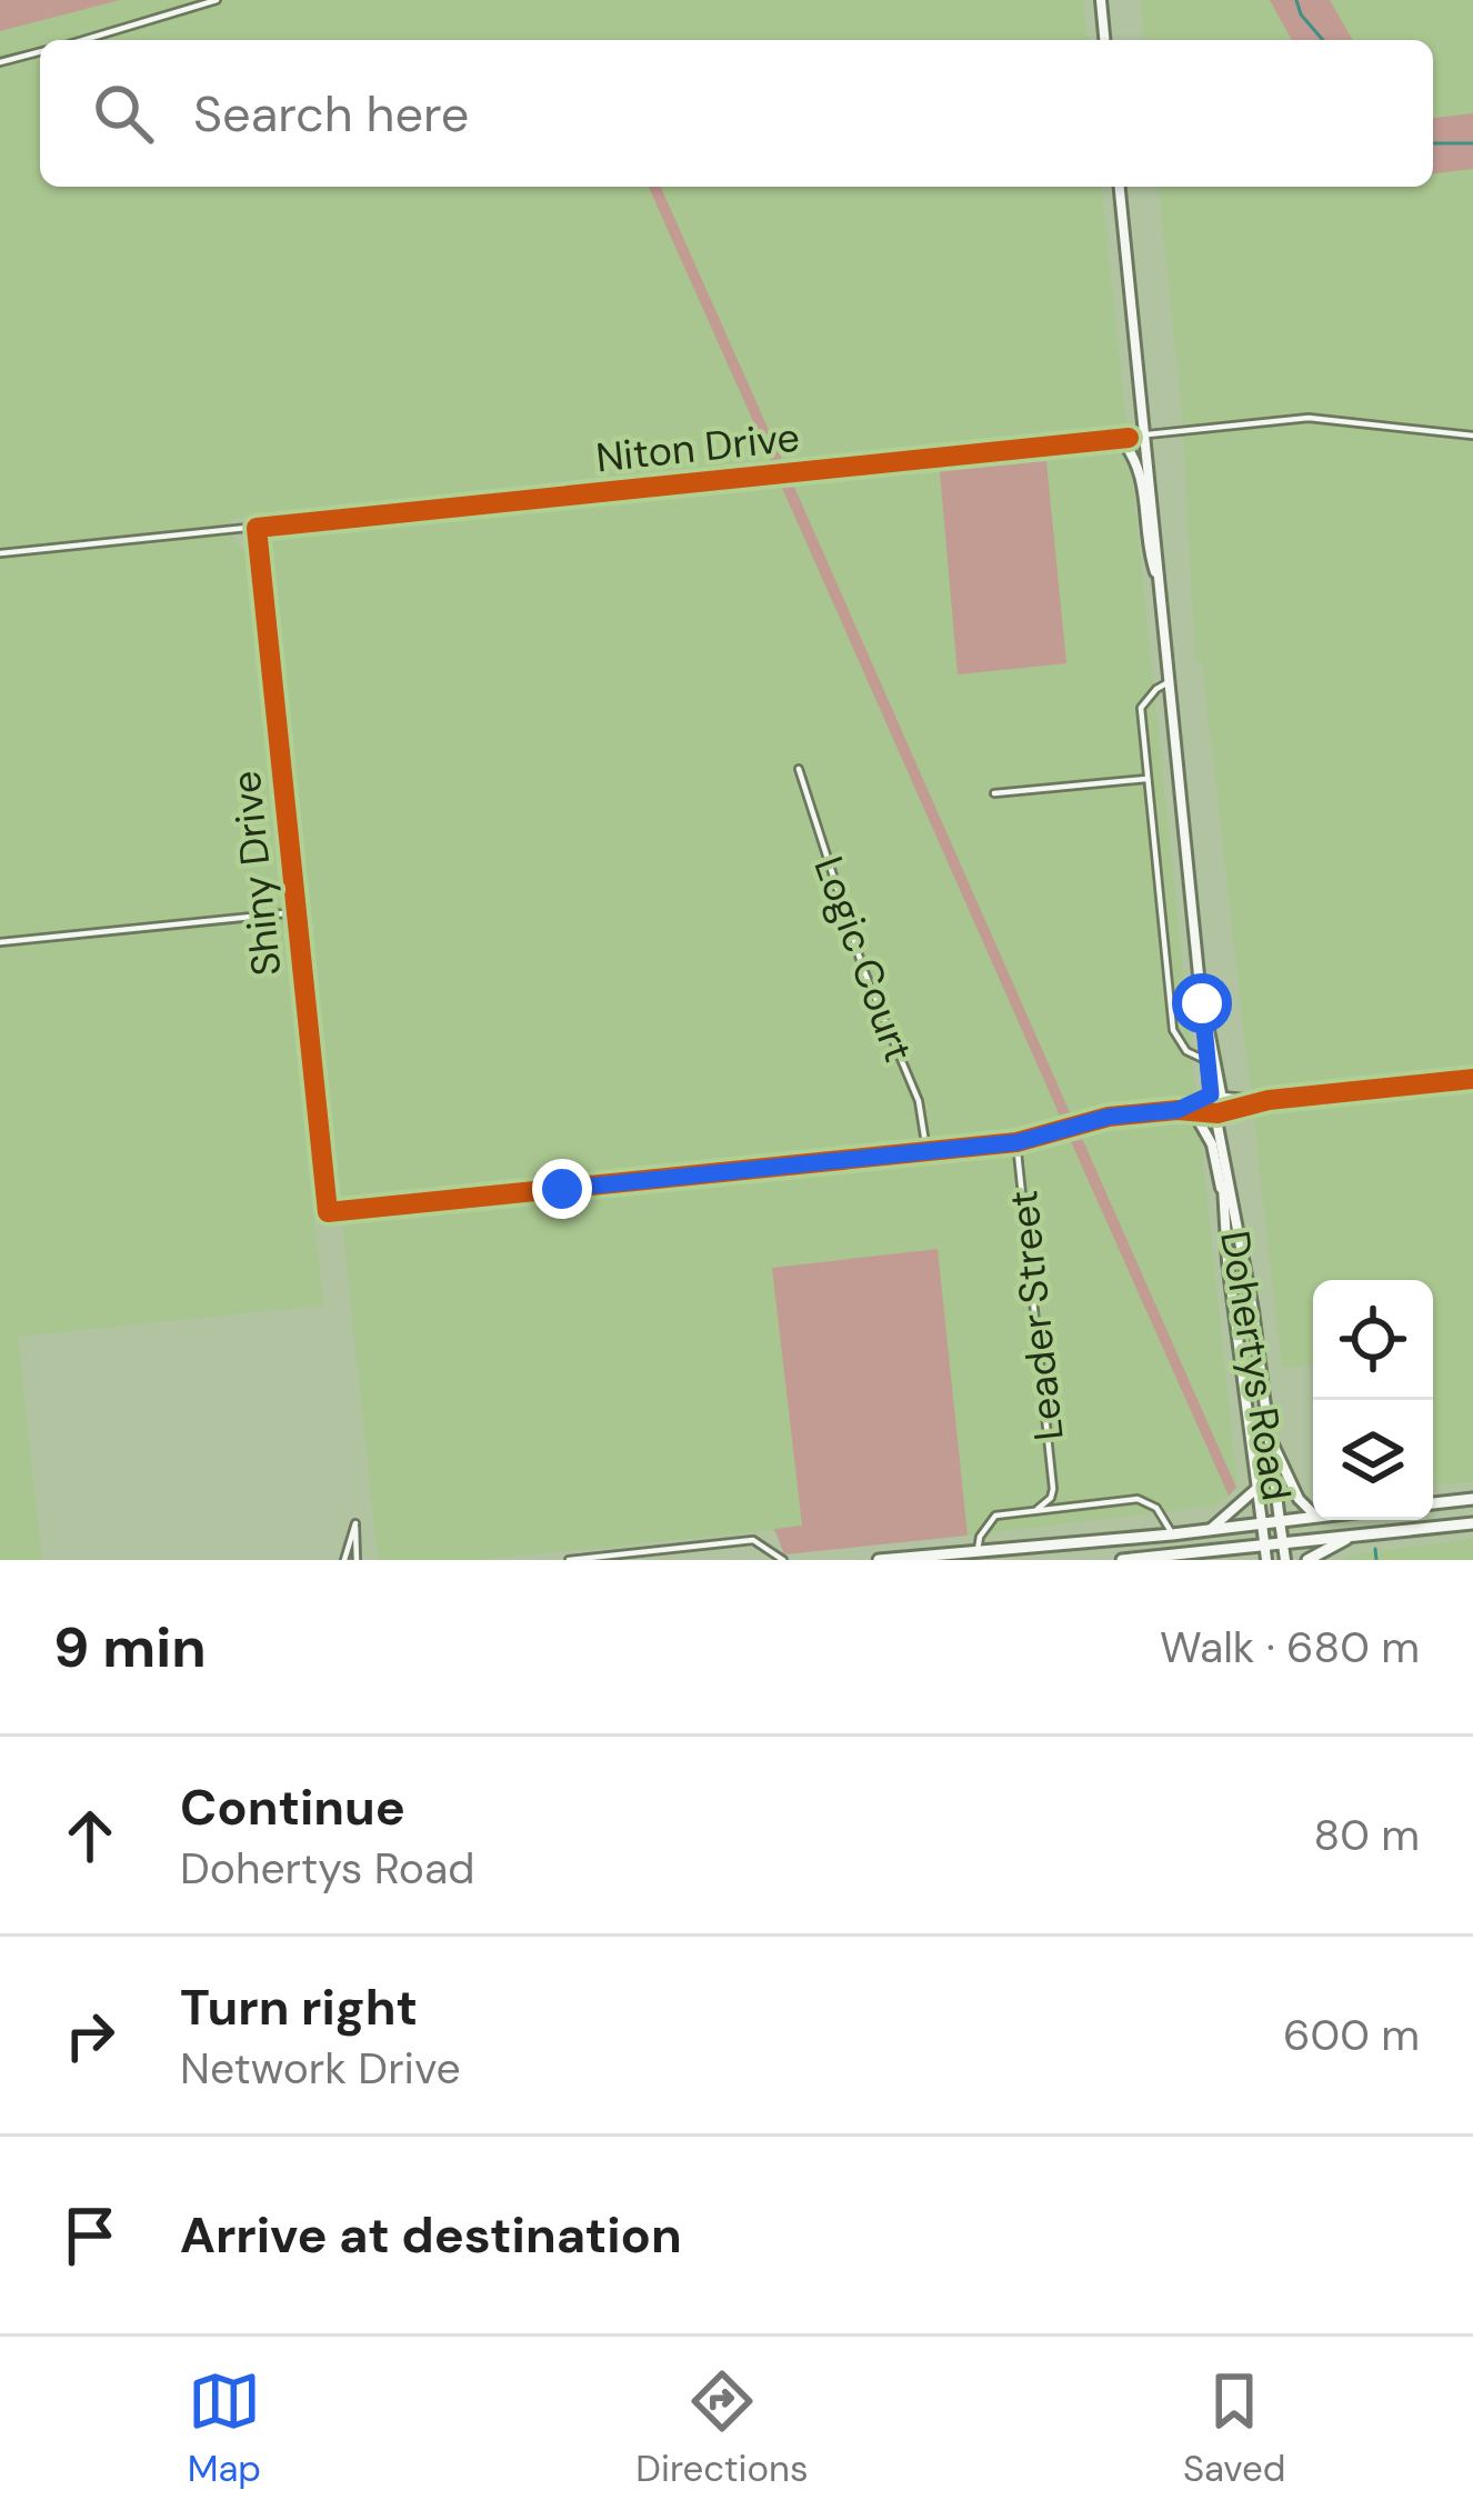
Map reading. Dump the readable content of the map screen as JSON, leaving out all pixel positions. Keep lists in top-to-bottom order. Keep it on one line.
{"streets":{"main road":["Dohertys Road"],"street":["Niton Drive","Shiny Drive","Logic Court","Leader Street"]},"crossings":[["Niton Drive","Shiny Drive"],["Niton Drive","Dohertys Road"],["Shiny Drive","Logic Court"]],"page":{"search":"Search here","heading":["9 min","Walk · 680 m"],"list":[["Continue","Dohertys Road","80 m"],["Turn right","Network Drive","600 m"],"Arrive at destination"],"nav":["Map","Directions","Saved"]}}
